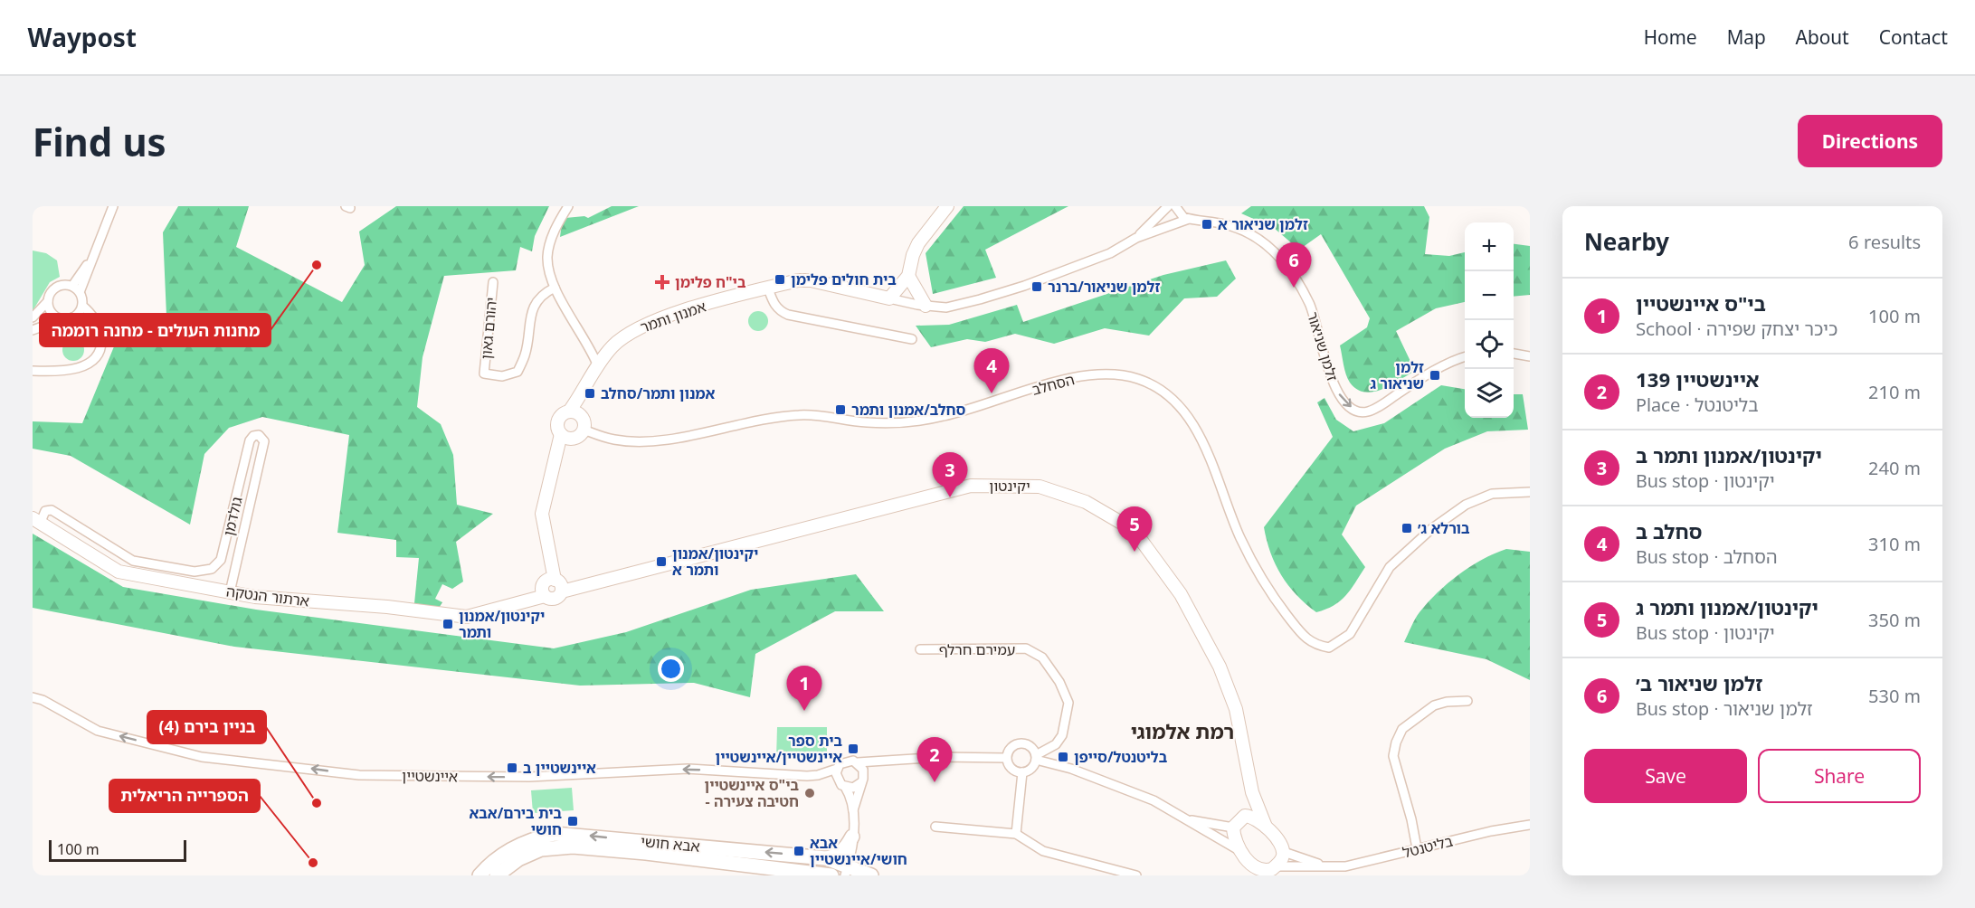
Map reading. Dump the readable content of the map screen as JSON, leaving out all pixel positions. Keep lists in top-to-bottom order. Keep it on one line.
{"streets":{"main road":["אבא חושי"],"street":["אמנון ותמר","יהורם גאון","זלמן שניאור","הסחלב","יקינטון","גולדמן","ארתור הנטקה","עמירם חרלף","איינשטיין","בליטנטל"]},"crossings":[["אמנון ותמר","זלמן שניאור"],["אמנון ותמר","הסחלב"],["יקינטון","ארתור הנטקה"],["גולדמן","ארתור הנטקה"]],"one_way":["איינשטיין"],"districts":["רמת אלמוגי"],"places":{"transit":["זלמן שניאור א","בית חולים פלימן","זלמן שניאור/ברנר","זלמן שניאור ג","אמנון ותמר/סחלב","סחלב/אמנון ותמר","בורלא ג׳","יקינטון/אמנון ותמר א","יקינטון/אמנון ותמר","בית ספר איינשטיין/איינשטיין","בליטנטל/סייפן","איינשטיין ב","בית בירם/אבא חושי","אבא חושי/איינשטיין"],"other":["מחנות העולים - מחנה רוממה","בי\"ס איינשטיין - חטיבה צעירה","בניין בירם (4)","הספרייה הריאלית"],"health":["בי\"ח פלימן"]},"scale_bar":"100 m","page":{"header":"Waypost","nav":["Home","Map","About","Contact"],"buttons":["Directions",["Save","Share"]],"title":"Find us","heading":["Nearby","6 results"],"map_buttons":["+","−"],"pins":["6","4","3","5","1","2"],"list":[{"mark":"1","name":"בי\"ס איינשטיין","note":"School · כיכר יצחק שפירה","value":"100 m"},{"mark":"2","name":"איינשטיין 139","note":"Place · בליטנטל","value":"210 m"},{"mark":"3","name":"יקינטון/אמנון ותמר ב","note":"Bus stop · יקינטון","value":"240 m"},{"mark":"4","name":"סחלב ב","note":"Bus stop · הסחלב","value":"310 m"},{"mark":"5","name":"יקינטון/אמנון ותמר ג","note":"Bus stop · יקינטון","value":"350 m"},{"mark":"6","name":"זלמן שניאור ב׳","note":"Bus stop · זלמן שניאור","value":"530 m"}],"scale":"100 m"}}
